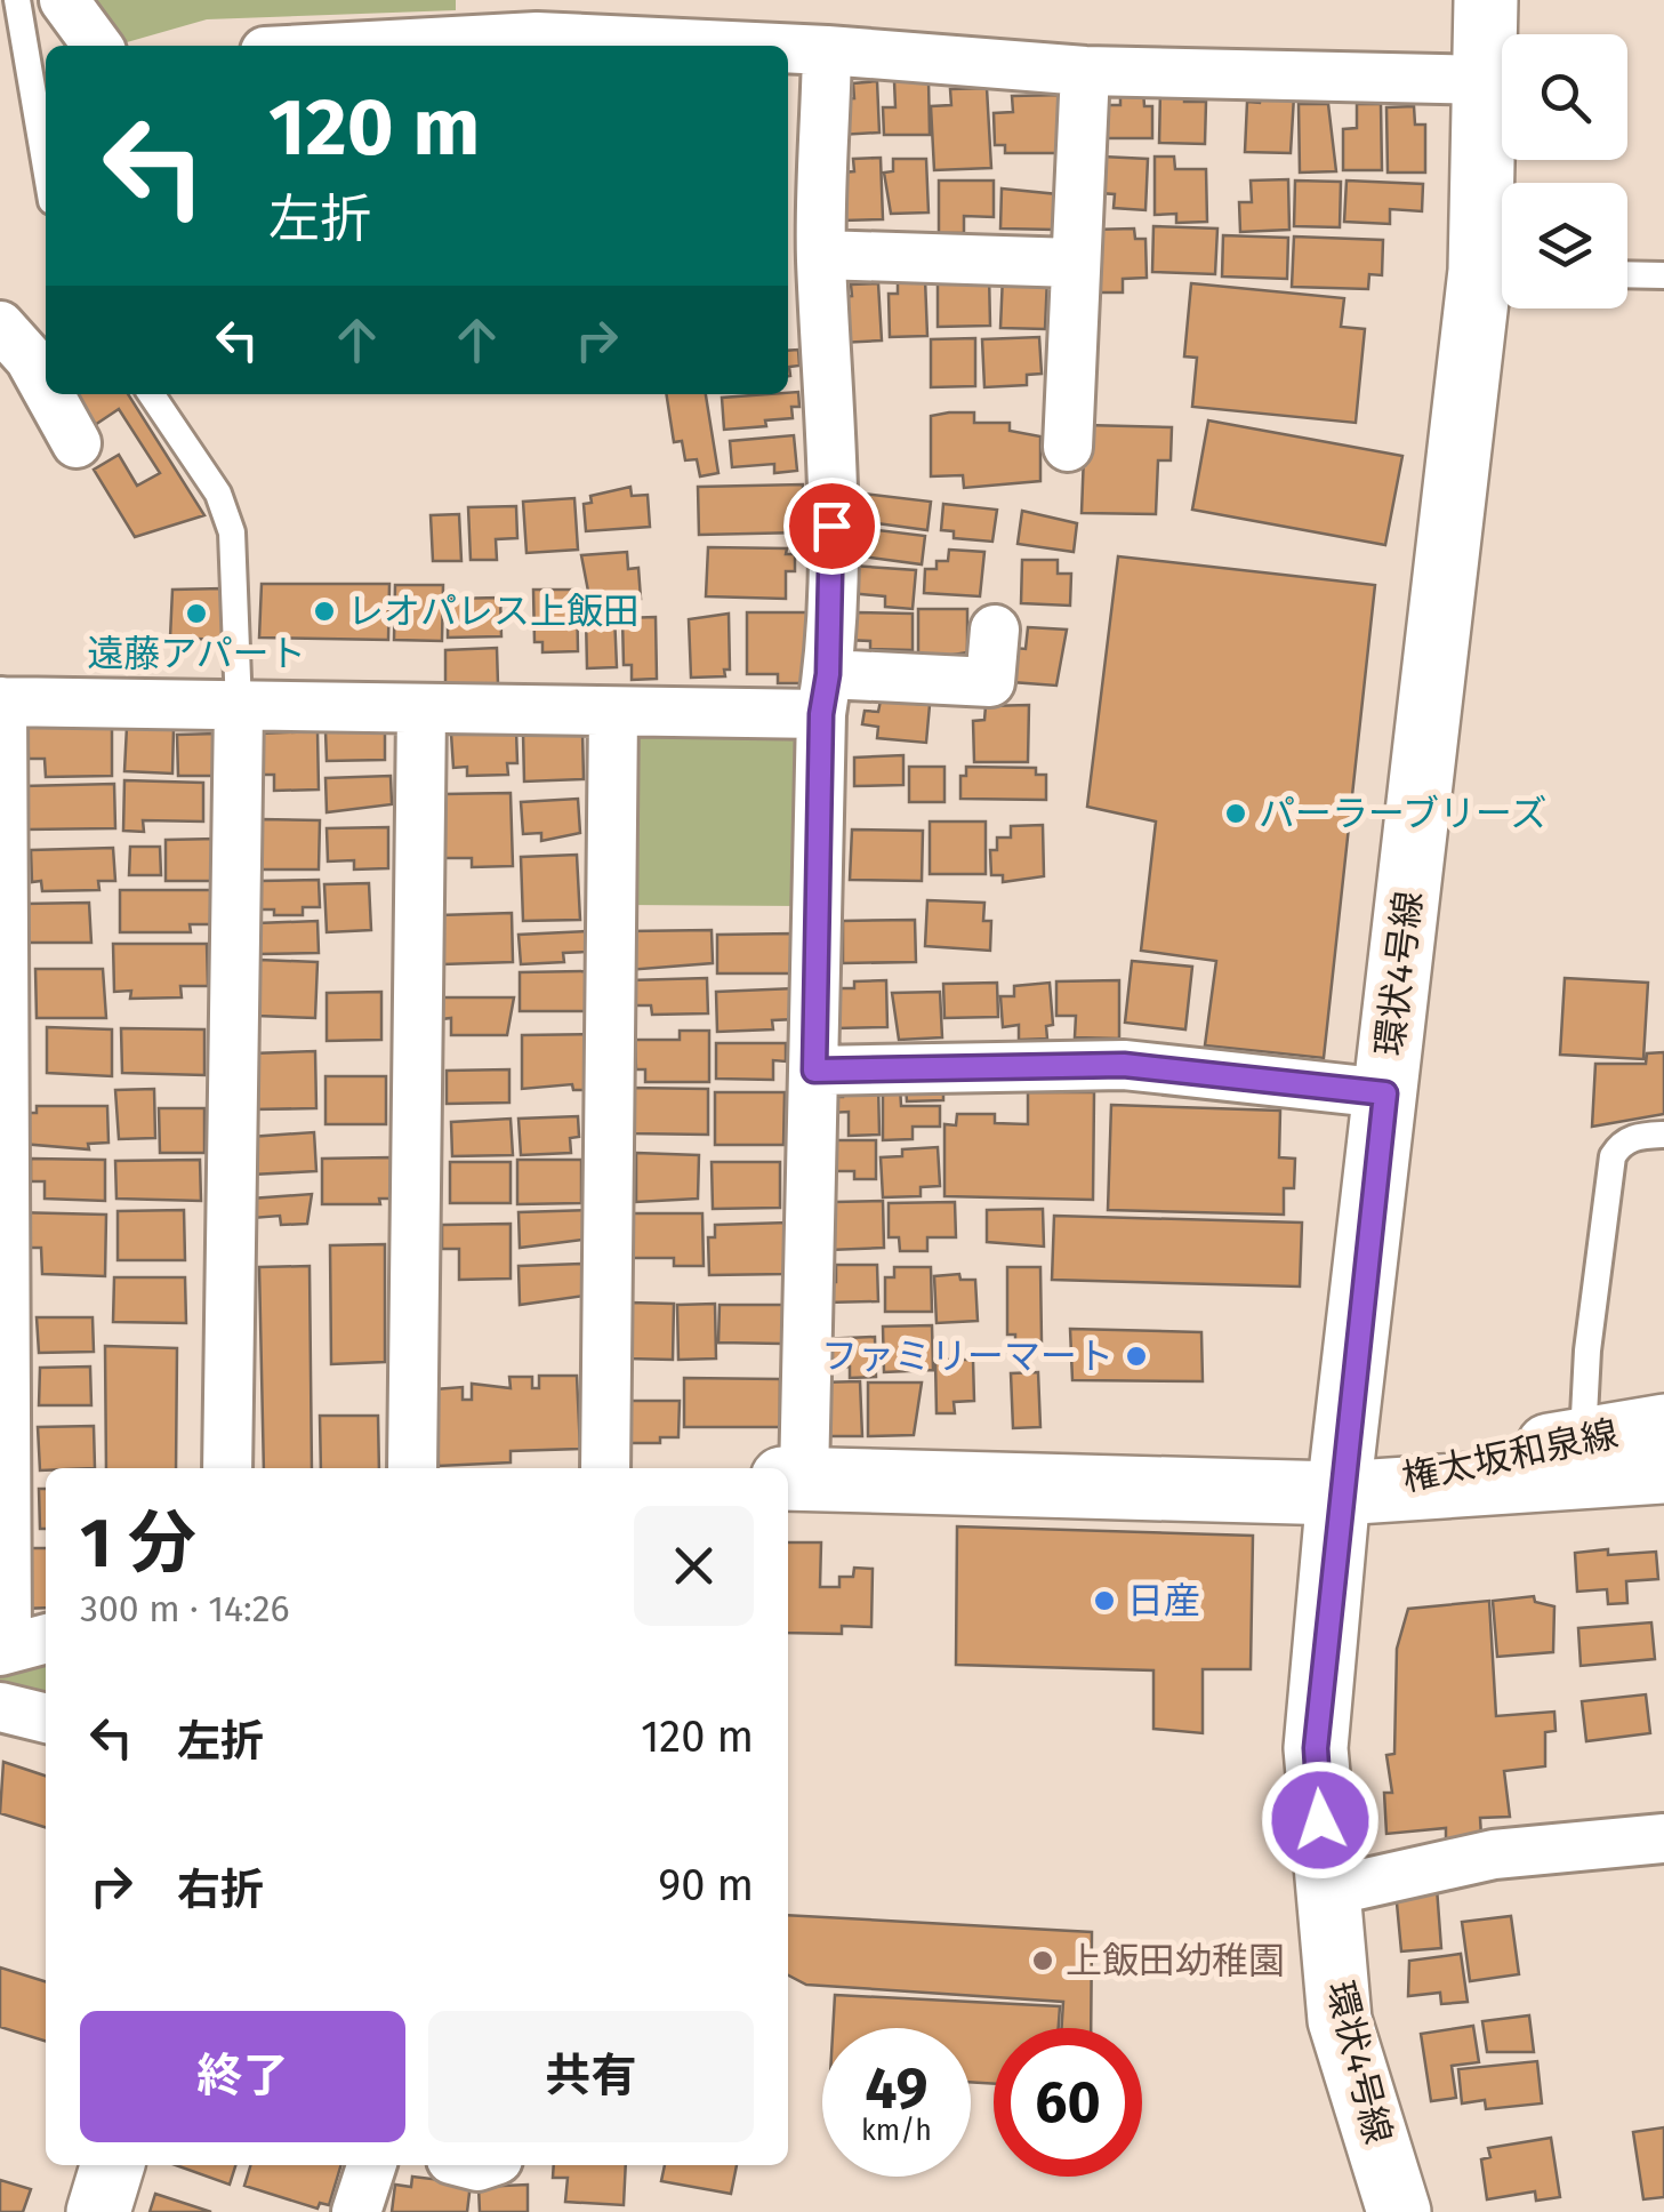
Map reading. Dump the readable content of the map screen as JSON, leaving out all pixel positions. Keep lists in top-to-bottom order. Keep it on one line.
{"streets":{"main road":["環状4号線","権太坂和泉線"]},"crossings":[["環状4号線","権太坂和泉線"]],"places":["レオパレス上飯田","遠藤アパート","パーラーブリーズ","ファミリーマート","日産","上飯田幼稚園"],"page":{"turn":["120 m","左折"],"heading":["1 分","300 m · 14:26"],"list":[{"name":"左折","value":"120 m"},{"name":"右折","value":"90 m"}],"buttons":["終了","共有"],"speed":"49 km/h","limit":"60"}}
